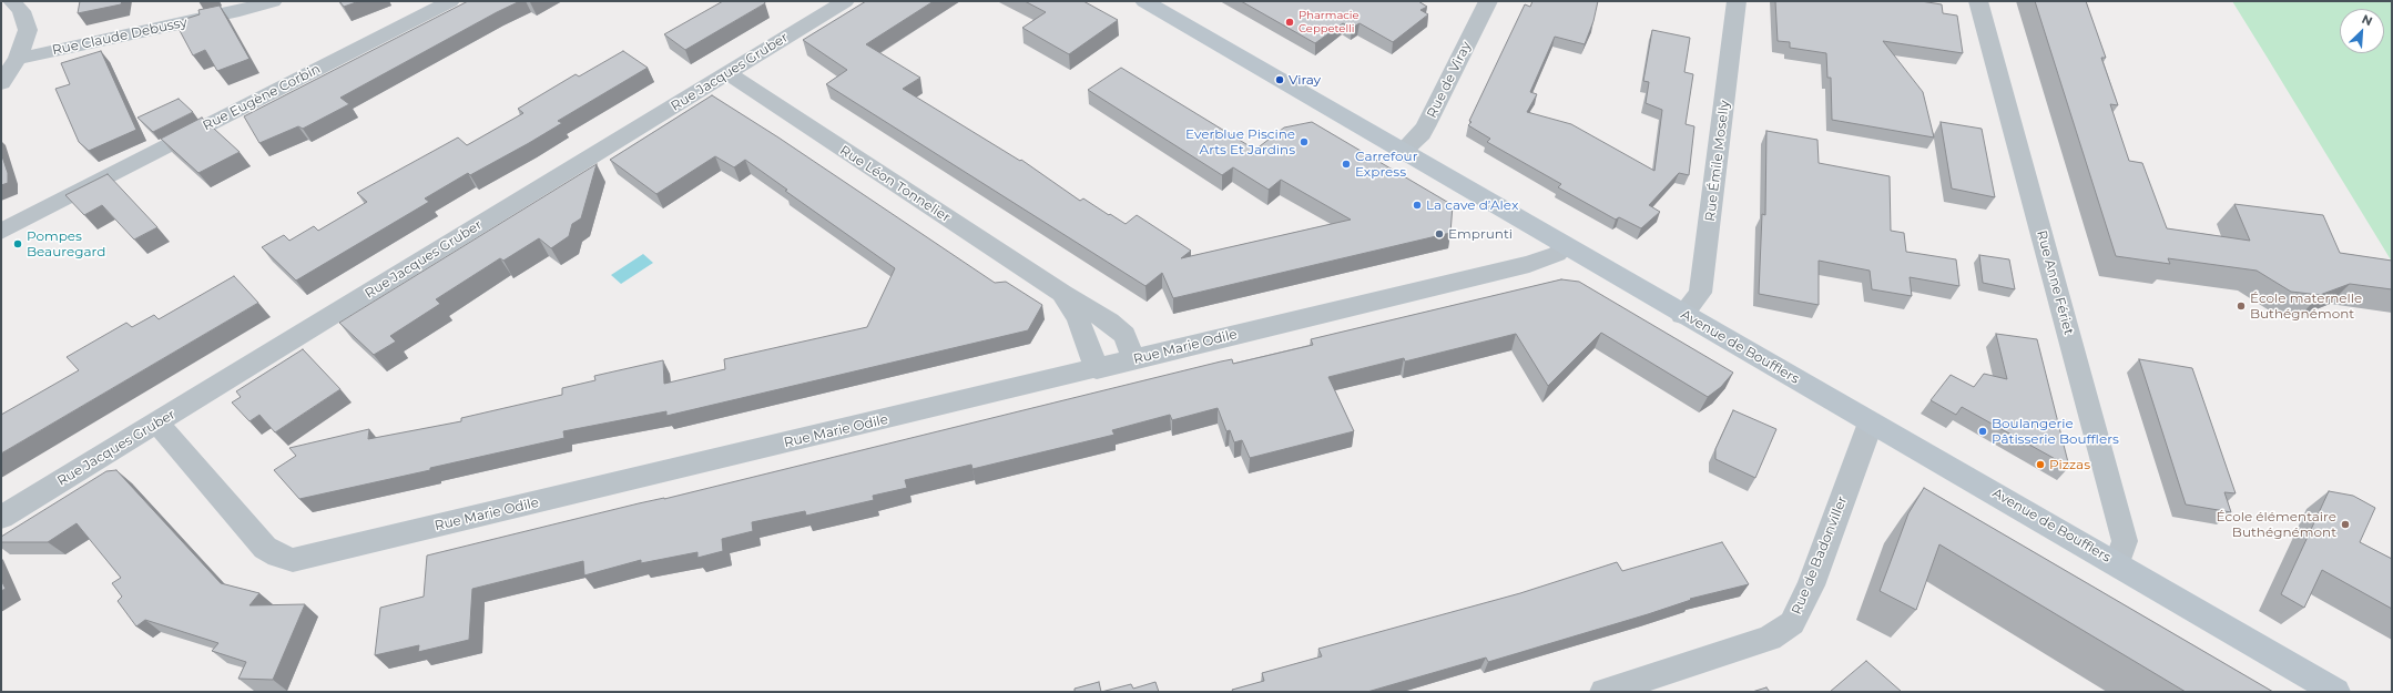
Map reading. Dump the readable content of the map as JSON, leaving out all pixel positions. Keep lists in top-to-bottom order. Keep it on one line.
{"streets":{"street":["Rue Claude Debussy","Rue Jacques Gruber","Rue de Viray","Rue Eugène Corbin","Rue Émile Moselly","Rue Léon Tonnelier","Rue Anne Fériet","Rue Marie Odile","Avenue de Boufflers","Rue de Badonviller"]},"crossings":[["Rue Jacques Gruber","Rue Léon Tonnelier"],["Rue Jacques Gruber","Rue Marie Odile"],["Rue de Viray","Avenue de Boufflers"],["Rue Émile Moselly","Avenue de Boufflers"],["Rue Léon Tonnelier","Rue Marie Odile"],["Rue Anne Fériet","Avenue de Boufflers"],["Rue Marie Odile","Avenue de Boufflers"],["Avenue de Boufflers","Rue de Badonviller"]],"places":["Pharmacie Ceppetelli","Viray","Everblue Piscine Arts Et Jardins","Carrefour Express","La cave d’Alex","Emprunti","Pompes Beauregard","École maternelle Buthégnémont","Boulangerie Pâtisserie Boufflers","Pizzas","École élémentaire Buthégnémont"],"north":"top right"}
